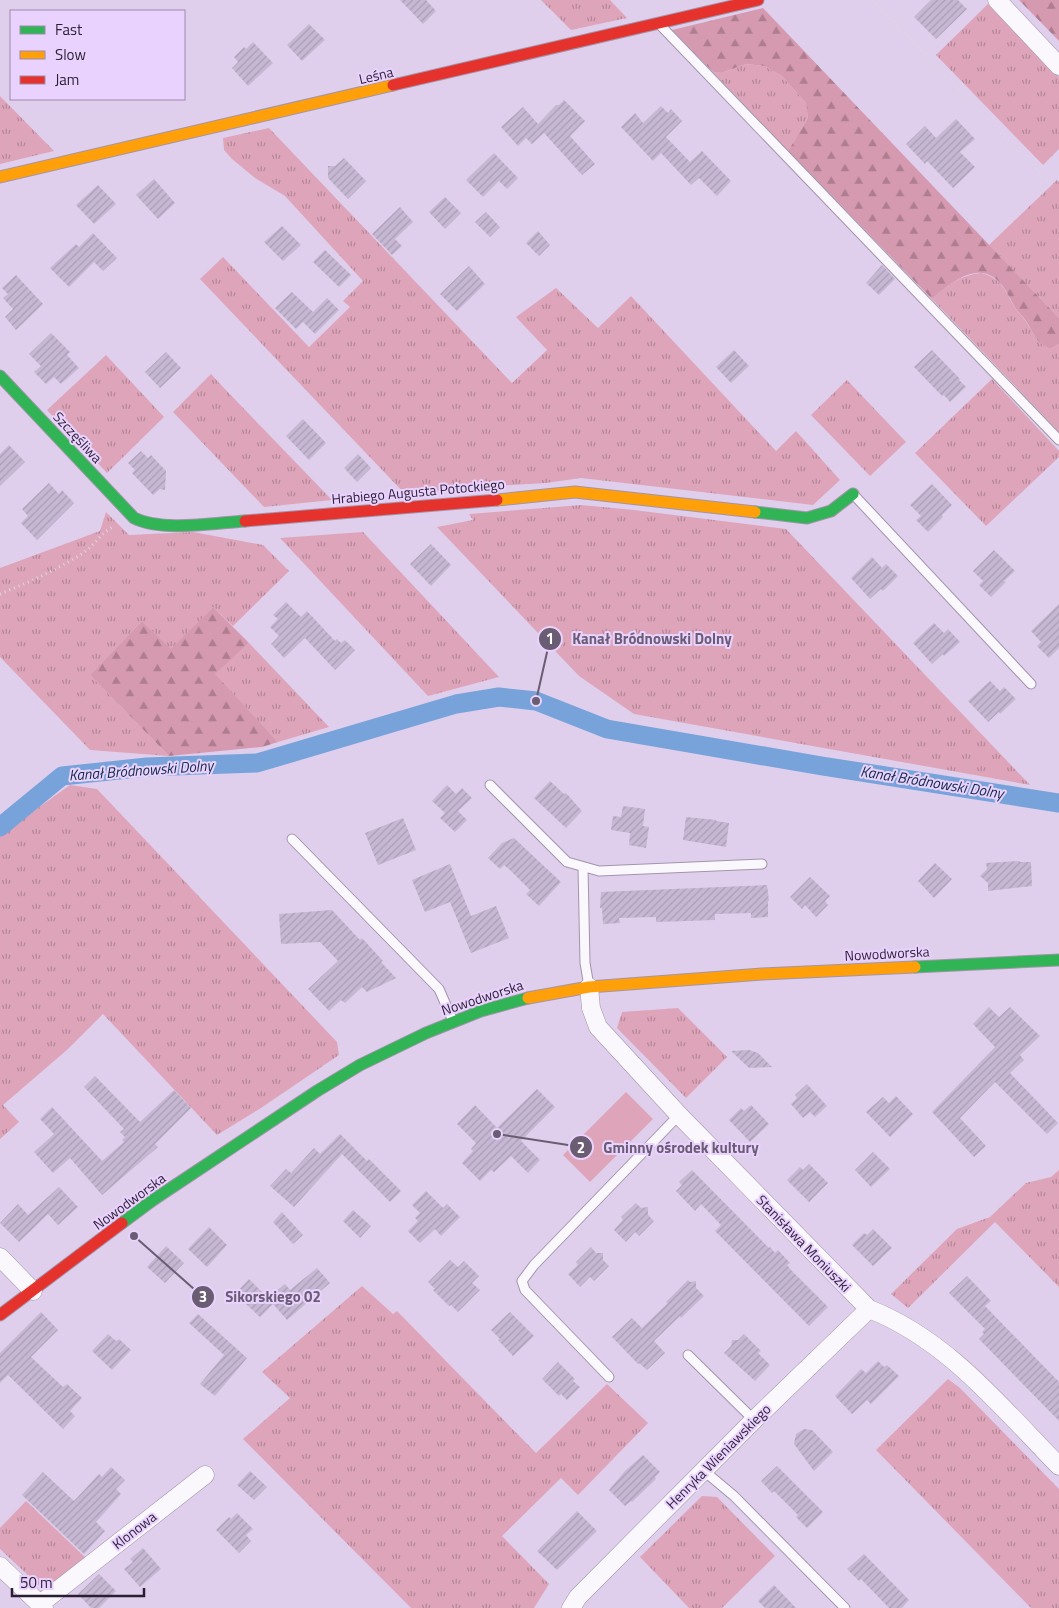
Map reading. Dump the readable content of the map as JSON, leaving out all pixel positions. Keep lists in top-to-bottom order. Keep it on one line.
{"streets":{"street":["Leśna","Szczęśliwa","Hrabiego Augusta Potockiego","Nowodworska","Stanisława Moniuszki","Henryka Wieniawskiego","Klonowa"]},"crossings":[["Szczęśliwa","Hrabiego Augusta Potockiego"],["Nowodworska","Stanisława Moniuszki"],["Stanisława Moniuszki","Henryka Wieniawskiego"]],"water":["Kanał Bródnowski Dolny"],"places":["Kanał Bródnowski Dolny","Gminny ośrodek kultury","Sikorskiego 02"],"legend":["Fast","Slow","Jam"],"scale_bar":"50 m"}
